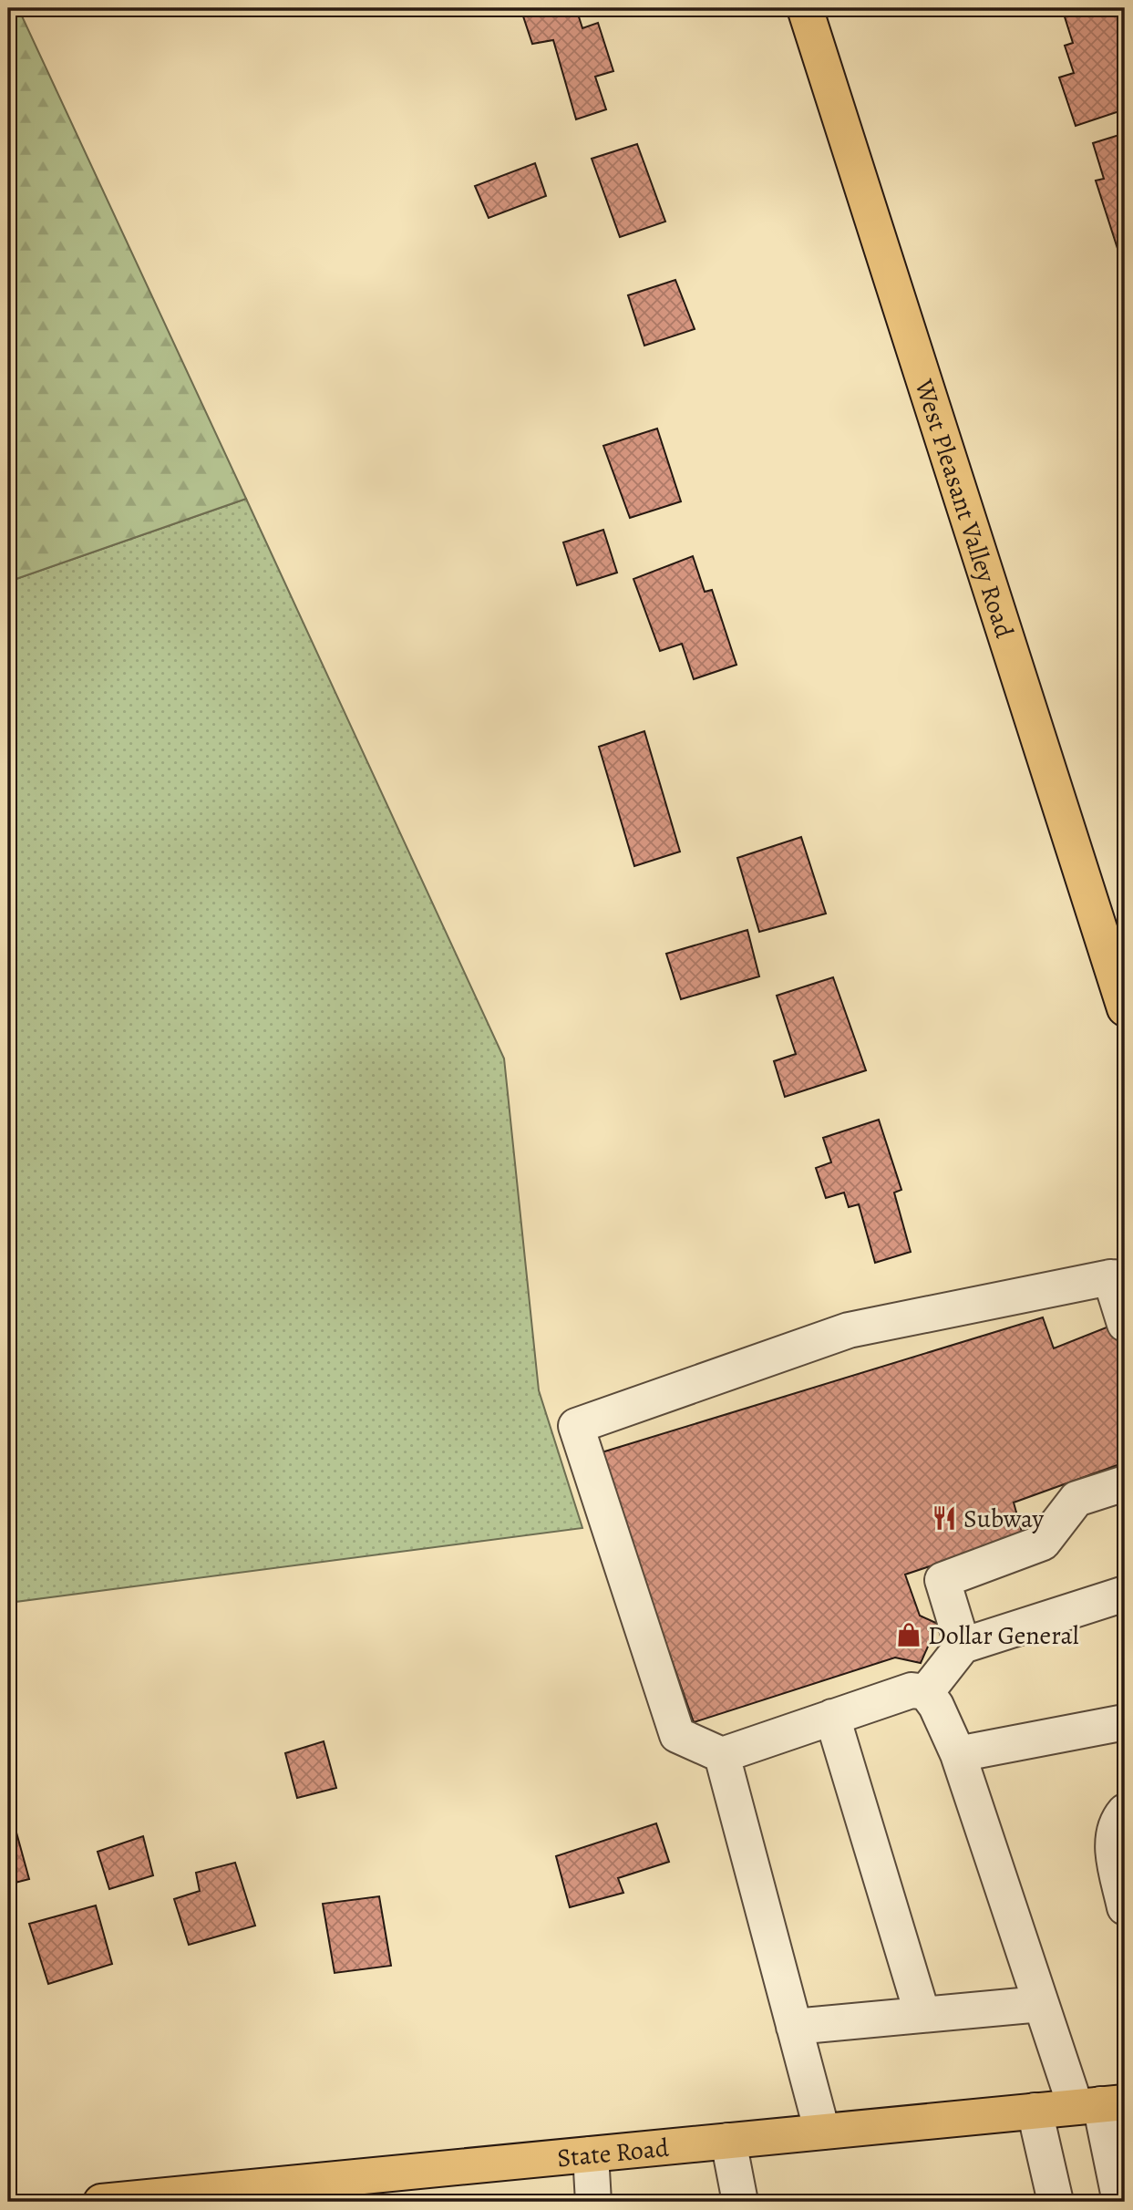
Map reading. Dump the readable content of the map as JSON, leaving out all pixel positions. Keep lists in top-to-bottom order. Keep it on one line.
{"streets":{"main road":["West Pleasant Valley Road","State Road"]},"places":{"restaurant":["Subway"],"shop":["Dollar General"]}}
